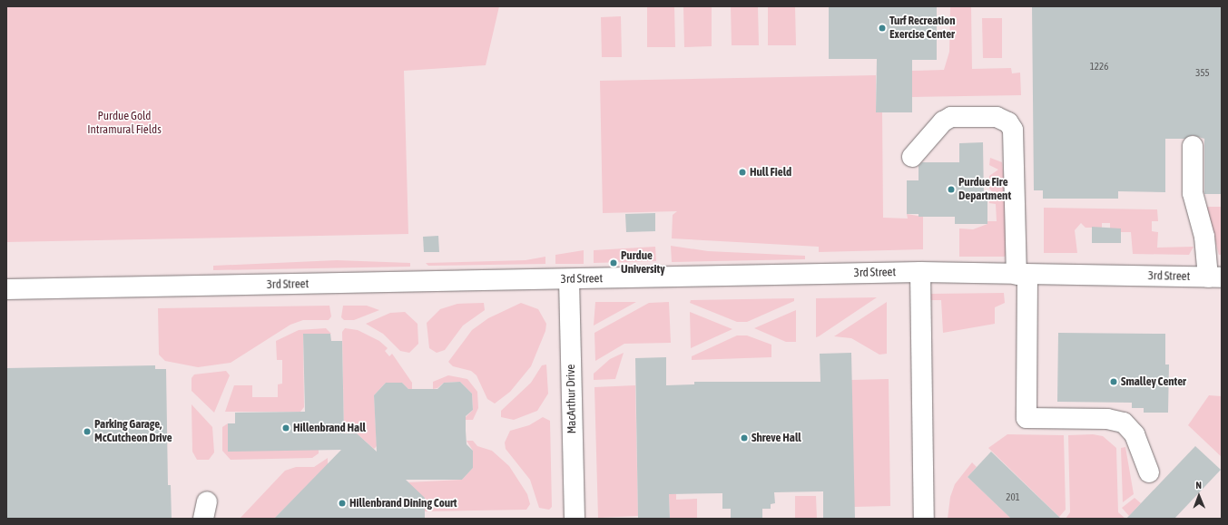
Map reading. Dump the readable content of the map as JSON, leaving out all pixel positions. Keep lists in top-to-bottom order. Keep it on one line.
{"streets":{"street":["3rd Street","MacArthur Drive"]},"crossings":[["3rd Street","MacArthur Drive"]],"parks":["Purdue Gold Intramural Fields"],"places":["Turf Recreation Exercise Center","Hull Field","Purdue Fire Department","Purdue University","Smalley Center","Hillenbrand Hall","Parking Garage, McCutcheon Drive","Shreve Hall","Hillenbrand Dining Court"],"house_numbers":["1226","355","201"],"north":"top"}
